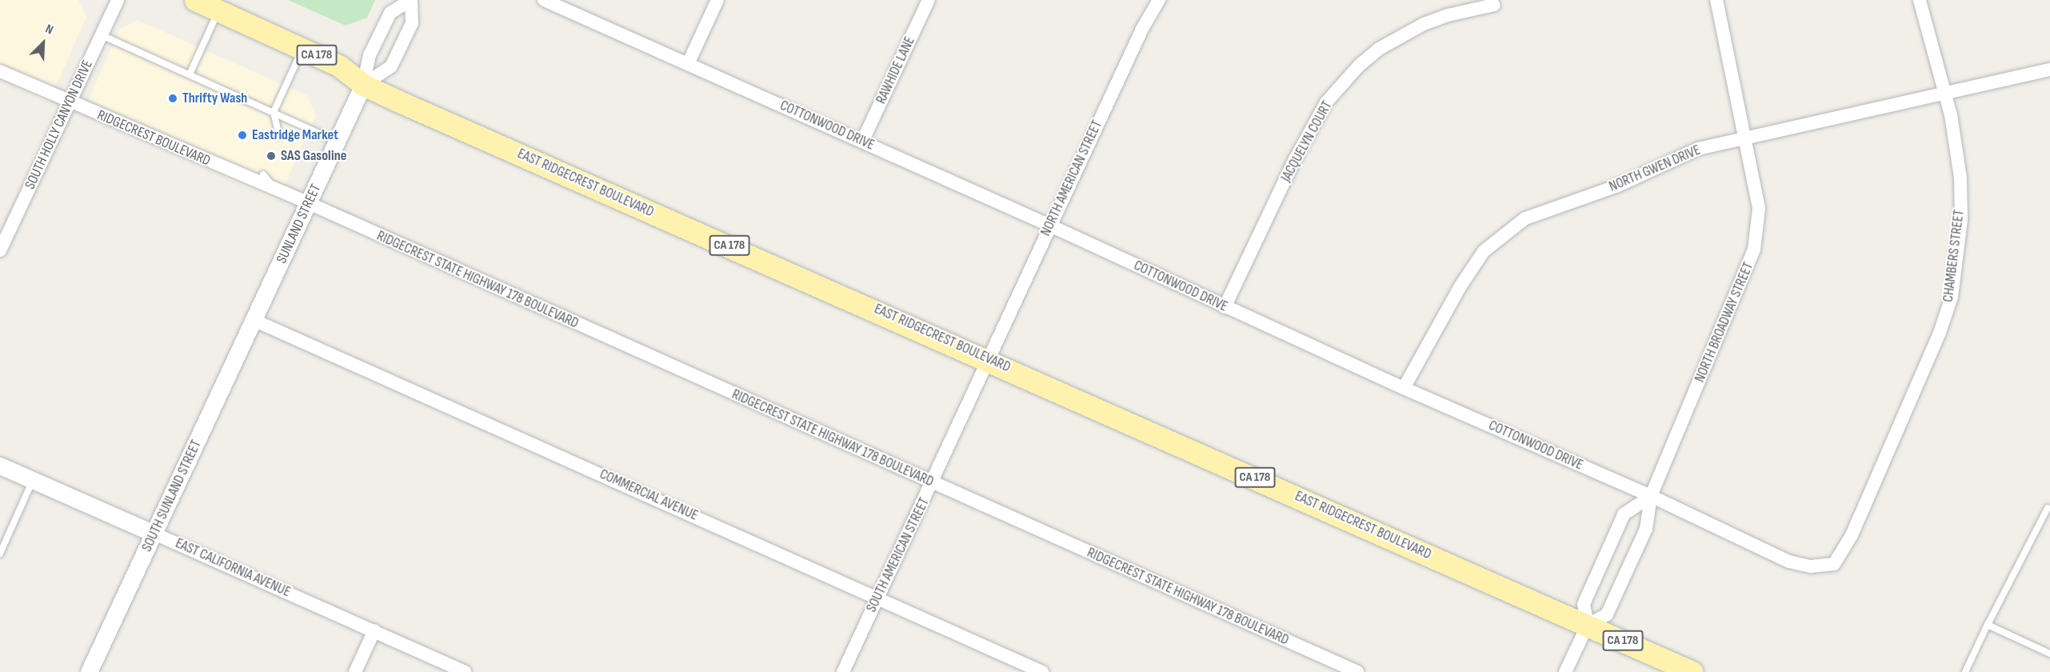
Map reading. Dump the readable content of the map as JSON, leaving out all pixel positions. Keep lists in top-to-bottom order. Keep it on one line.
{"streets":{"main road":["CA 178","EAST RIDGECREST BOULEVARD"],"street":["RAWHIDE LANE","SOUTH HOLLY CANYON DRIVE","COTTONWOOD DRIVE","RIDGECREST BOULEVARD","JACQUELYN COURT","NORTH GWEN DRIVE","NORTH AMERICAN STREET","SUNLAND STREET","CHAMBERS STREET","RIDGECREST STATE HIGHWAY 178 BOULEVARD","NORTH BROADWAY STREET","COMMERCIAL AVENUE","SOUTH SUNLAND STREET","SOUTH AMERICAN STREET","EAST CALIFORNIA AVENUE"]},"crossings":[["RAWHIDE LANE","COTTONWOOD DRIVE"],["SOUTH HOLLY CANYON DRIVE","RIDGECREST BOULEVARD"],["COTTONWOOD DRIVE","JACQUELYN COURT"],["COTTONWOOD DRIVE","NORTH GWEN DRIVE"],["COTTONWOOD DRIVE","NORTH AMERICAN STREET"],["COTTONWOOD DRIVE","CHAMBERS STREET"],["COTTONWOOD DRIVE","NORTH BROADWAY STREET"],["RIDGECREST BOULEVARD","SUNLAND STREET"],["RIDGECREST BOULEVARD","RIDGECREST STATE HIGHWAY 178 BOULEVARD"],["NORTH GWEN DRIVE","CHAMBERS STREET"],["NORTH GWEN DRIVE","NORTH BROADWAY STREET"],["NORTH AMERICAN STREET","EAST RIDGECREST BOULEVARD"],["NORTH AMERICAN STREET","SOUTH AMERICAN STREET"],["EAST RIDGECREST BOULEVARD","SUNLAND STREET"],["EAST RIDGECREST BOULEVARD","NORTH BROADWAY STREET"],["EAST RIDGECREST BOULEVARD","SOUTH AMERICAN STREET"],["SUNLAND STREET","RIDGECREST STATE HIGHWAY 178 BOULEVARD"],["SUNLAND STREET","COMMERCIAL AVENUE"],["SUNLAND STREET","SOUTH SUNLAND STREET"],["RIDGECREST STATE HIGHWAY 178 BOULEVARD","SOUTH AMERICAN STREET"],["COMMERCIAL AVENUE","SOUTH SUNLAND STREET"],["COMMERCIAL AVENUE","SOUTH AMERICAN STREET"],["SOUTH SUNLAND STREET","EAST CALIFORNIA AVENUE"]],"places":["Thrifty Wash","Eastridge Market","SAS Gasoline"],"north":"top right"}
